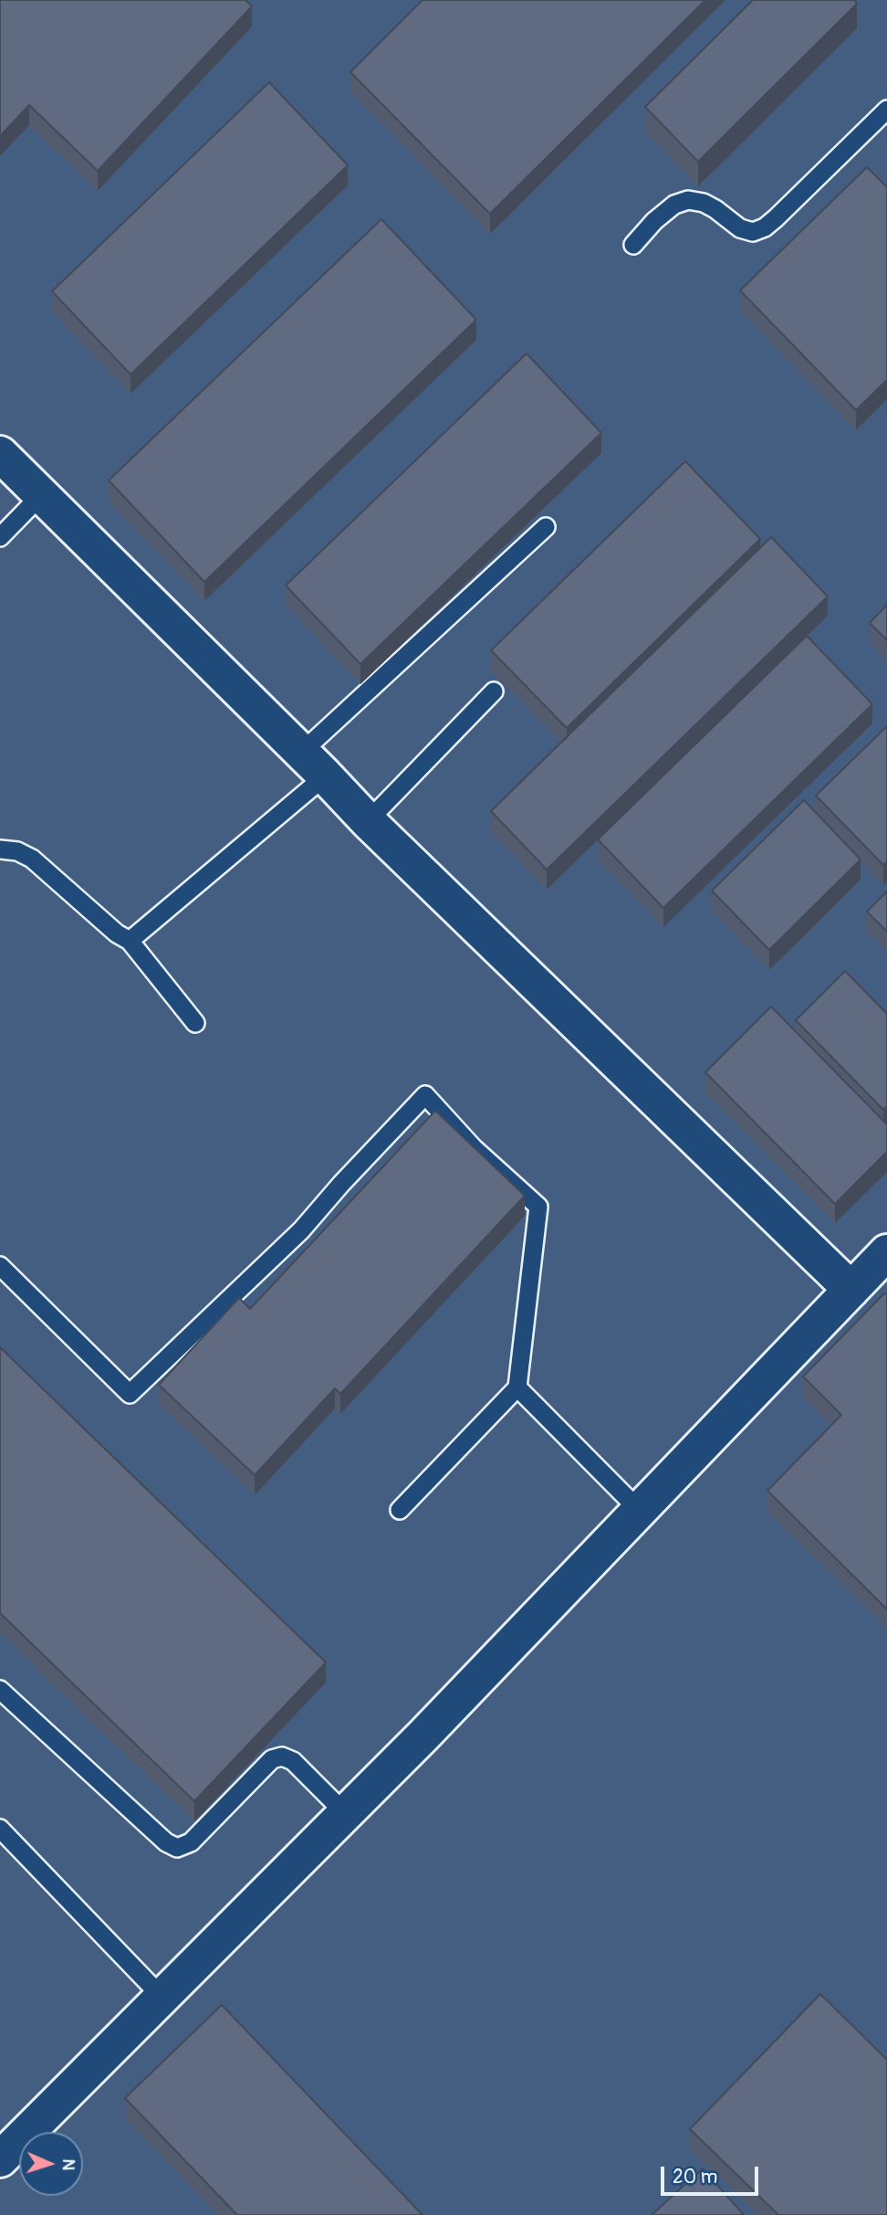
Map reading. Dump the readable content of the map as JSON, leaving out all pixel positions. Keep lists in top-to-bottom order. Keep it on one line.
{"scale_bar":"20 m","north":"right"}
